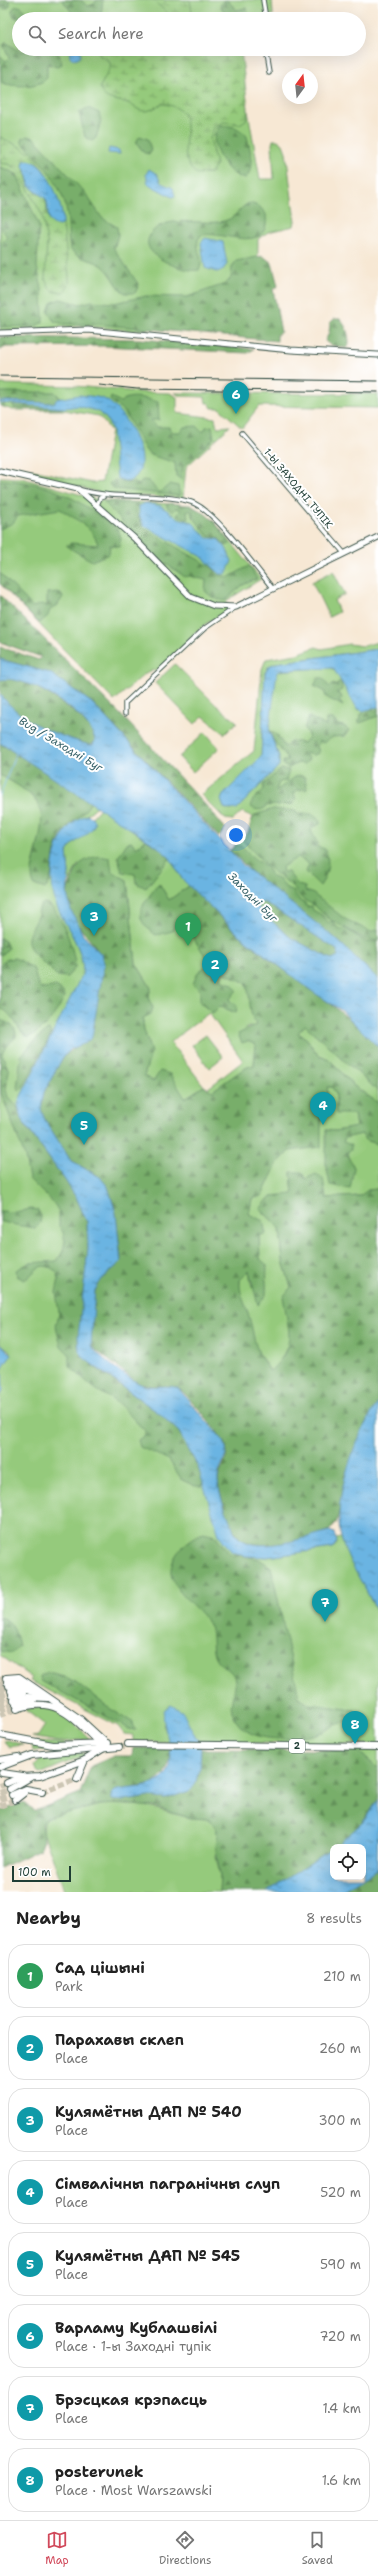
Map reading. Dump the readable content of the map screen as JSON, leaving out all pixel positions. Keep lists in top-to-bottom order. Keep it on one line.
{"streets":{"highway":["2"],"street":["1-Ы ЗАХОДНІ ТУПІК"]},"water":["Bug / Заходні Буг","Заходні Буг"],"scale_bar":"100 m","north":"top","page":{"search":"Search here","pins":["6","3","1","2","4","5","7","8"],"scale":"100 m","heading":["Nearby","8 results"],"list":[{"mark":"1","name":"Сад цішыні","note":"Park","value":"210 m"},{"mark":"2","name":"Парахавы склеп","note":"Place","value":"260 m"},{"mark":"3","name":"Кулямётны ДАП № 540","note":"Place","value":"300 m"},{"mark":"4","name":"Сімвалічны пагранічны слуп","note":"Place","value":"520 m"},{"mark":"5","name":"Кулямётны ДАП № 545","note":"Place","value":"590 m"},{"mark":"6","name":"Варламу Кублашвілі","note":"Place · 1-ы Заходні тупік","value":"720 m"},{"mark":"7","name":"Брэсцкая крэпасць","note":"Place","value":"1.4 km"},{"mark":"8","name":"posterunek","note":"Place · Most Warszawski","value":"1.6 km"}],"nav":["Map","Directions","Saved"]}}
